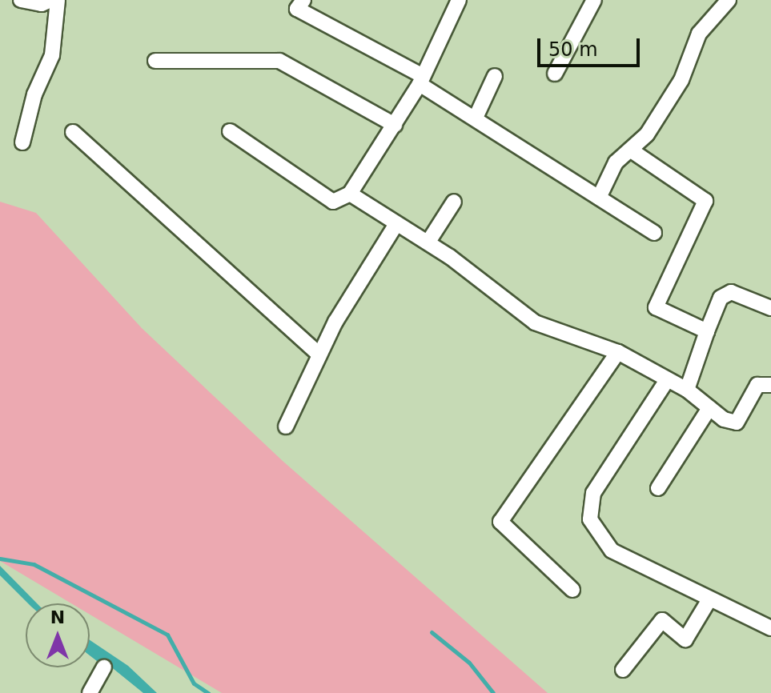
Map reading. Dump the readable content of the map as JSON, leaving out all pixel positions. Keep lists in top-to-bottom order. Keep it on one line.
{"scale_bar":"50 m","north":"top"}
